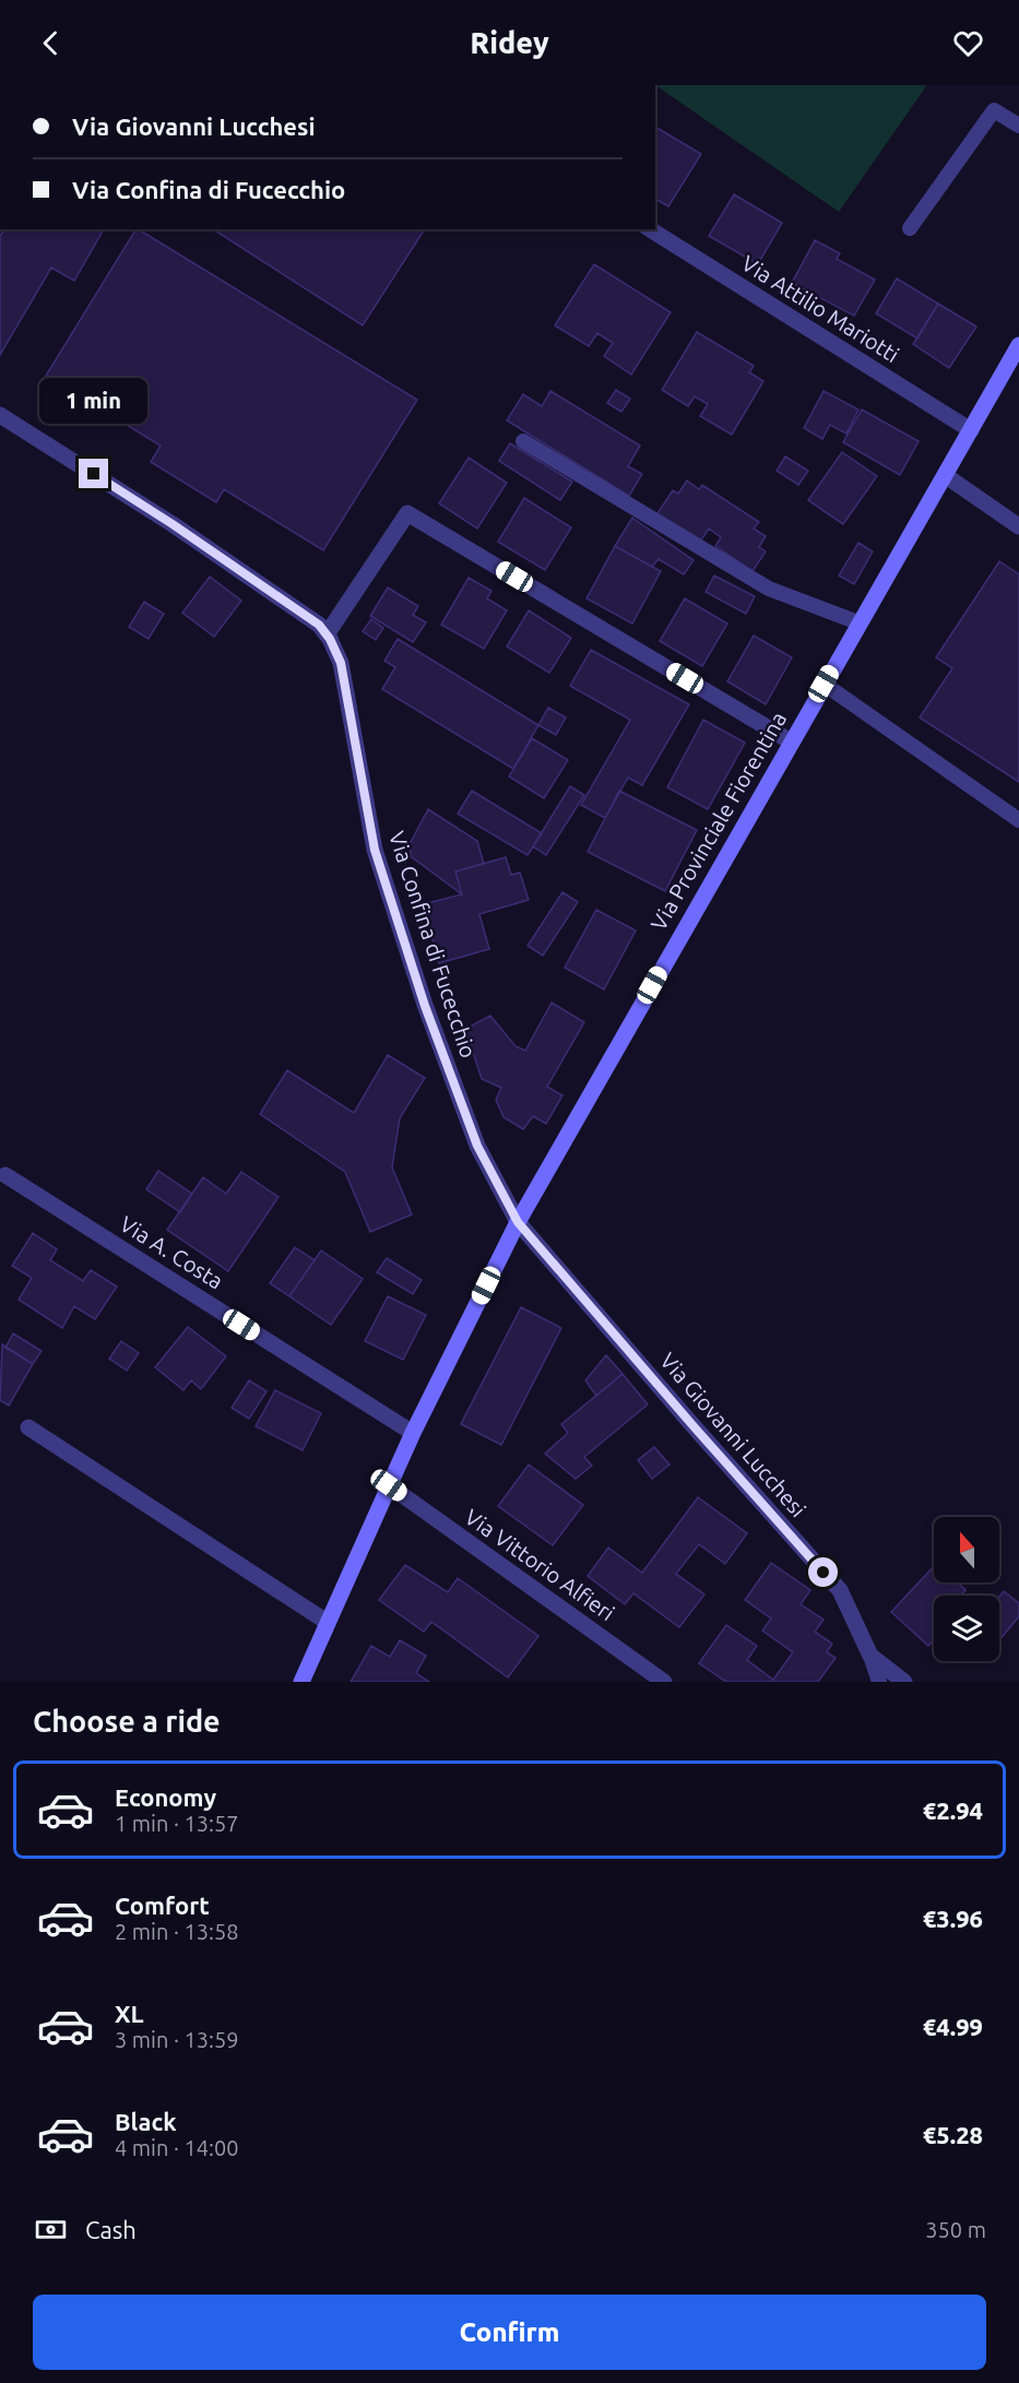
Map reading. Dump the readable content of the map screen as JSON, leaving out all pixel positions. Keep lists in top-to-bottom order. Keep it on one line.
{"streets":{"main road":["Via Provinciale Fiorentina"],"street":["Via Attilio Mariotti","Via Confina di Fucecchio","Via A. Costa","Via Giovanni Lucchesi","Via Vittorio Alfieri"]},"crossings":[["Via Attilio Mariotti","Via Provinciale Fiorentina"],["Via Provinciale Fiorentina","Via Confina di Fucecchio"],["Via Provinciale Fiorentina","Via A. Costa"],["Via Provinciale Fiorentina","Via Giovanni Lucchesi"],["Via Provinciale Fiorentina","Via Vittorio Alfieri"],["Via Confina di Fucecchio","Via Giovanni Lucchesi"]],"north":"top","page":{"header":"Ridey","banner":["Via Giovanni Lucchesi","Via Confina di Fucecchio"],"bubble":"1 min","heading":"Choose a ride","list":[{"name":"Economy","note":"1 min · 13:57","value":"€2.94"},{"name":"Comfort","note":"2 min · 13:58","value":"€3.96"},{"name":"XL","note":"3 min · 13:59","value":"€4.99"},{"name":"Black","note":"4 min · 14:00","value":"€5.28"}],"pay":["Cash","350 m"],"buttons":"Confirm"}}
